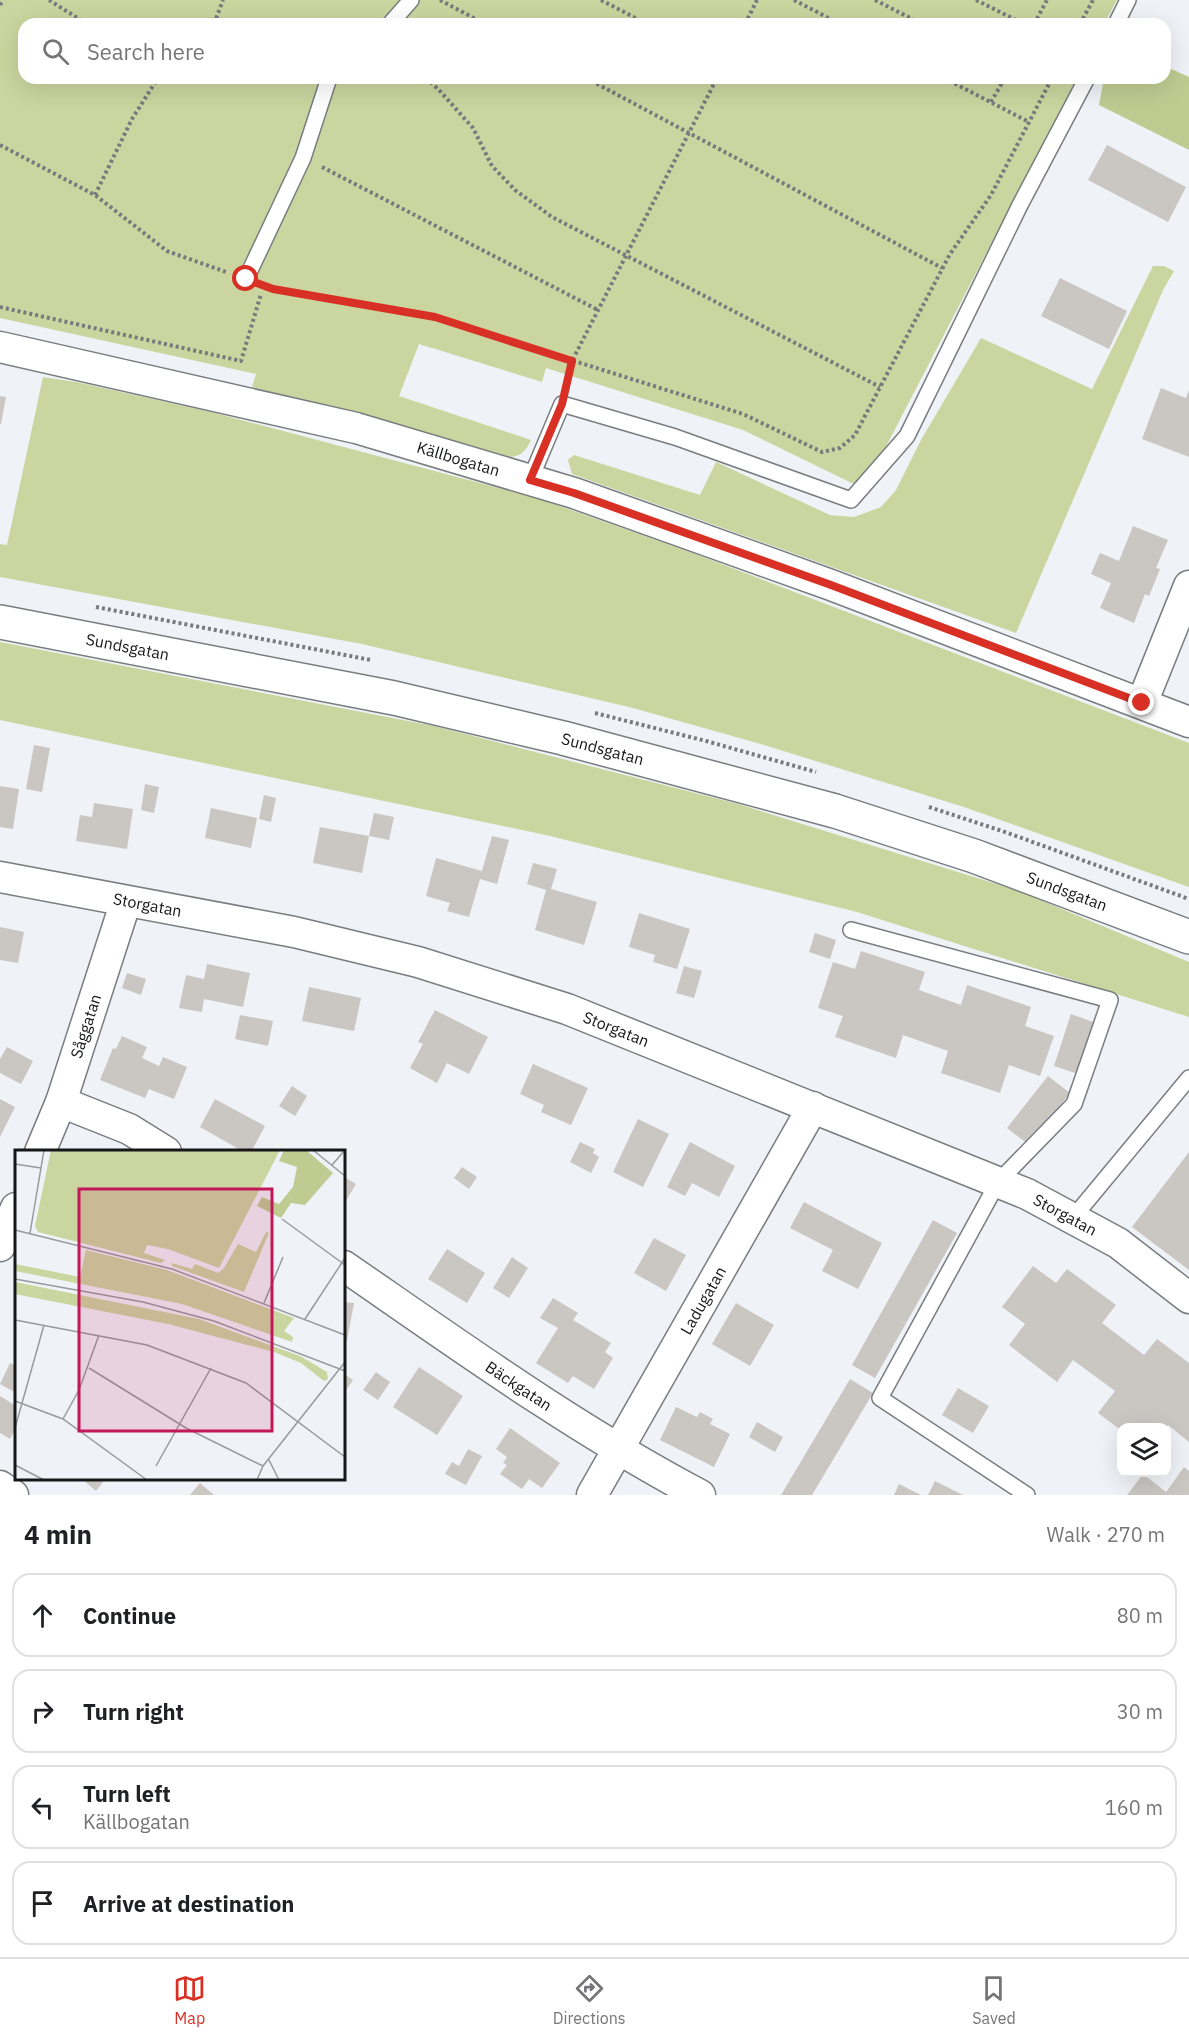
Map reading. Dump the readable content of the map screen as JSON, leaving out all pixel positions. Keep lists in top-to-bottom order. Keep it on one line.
{"streets":{"main road":["Sundsgatan"],"street":["Källbogatan","Storgatan","Såggatan","Ladugatan","Bäckgatan"]},"crossings":[["Storgatan","Såggatan"],["Storgatan","Ladugatan"],["Ladugatan","Bäckgatan"]],"page":{"search":"Search here","heading":["4 min","Walk · 270 m"],"list":[["Continue","80 m"],["Turn right","30 m"],["Turn left","Källbogatan","160 m"],"Arrive at destination"],"nav":["Map","Directions","Saved"]}}
